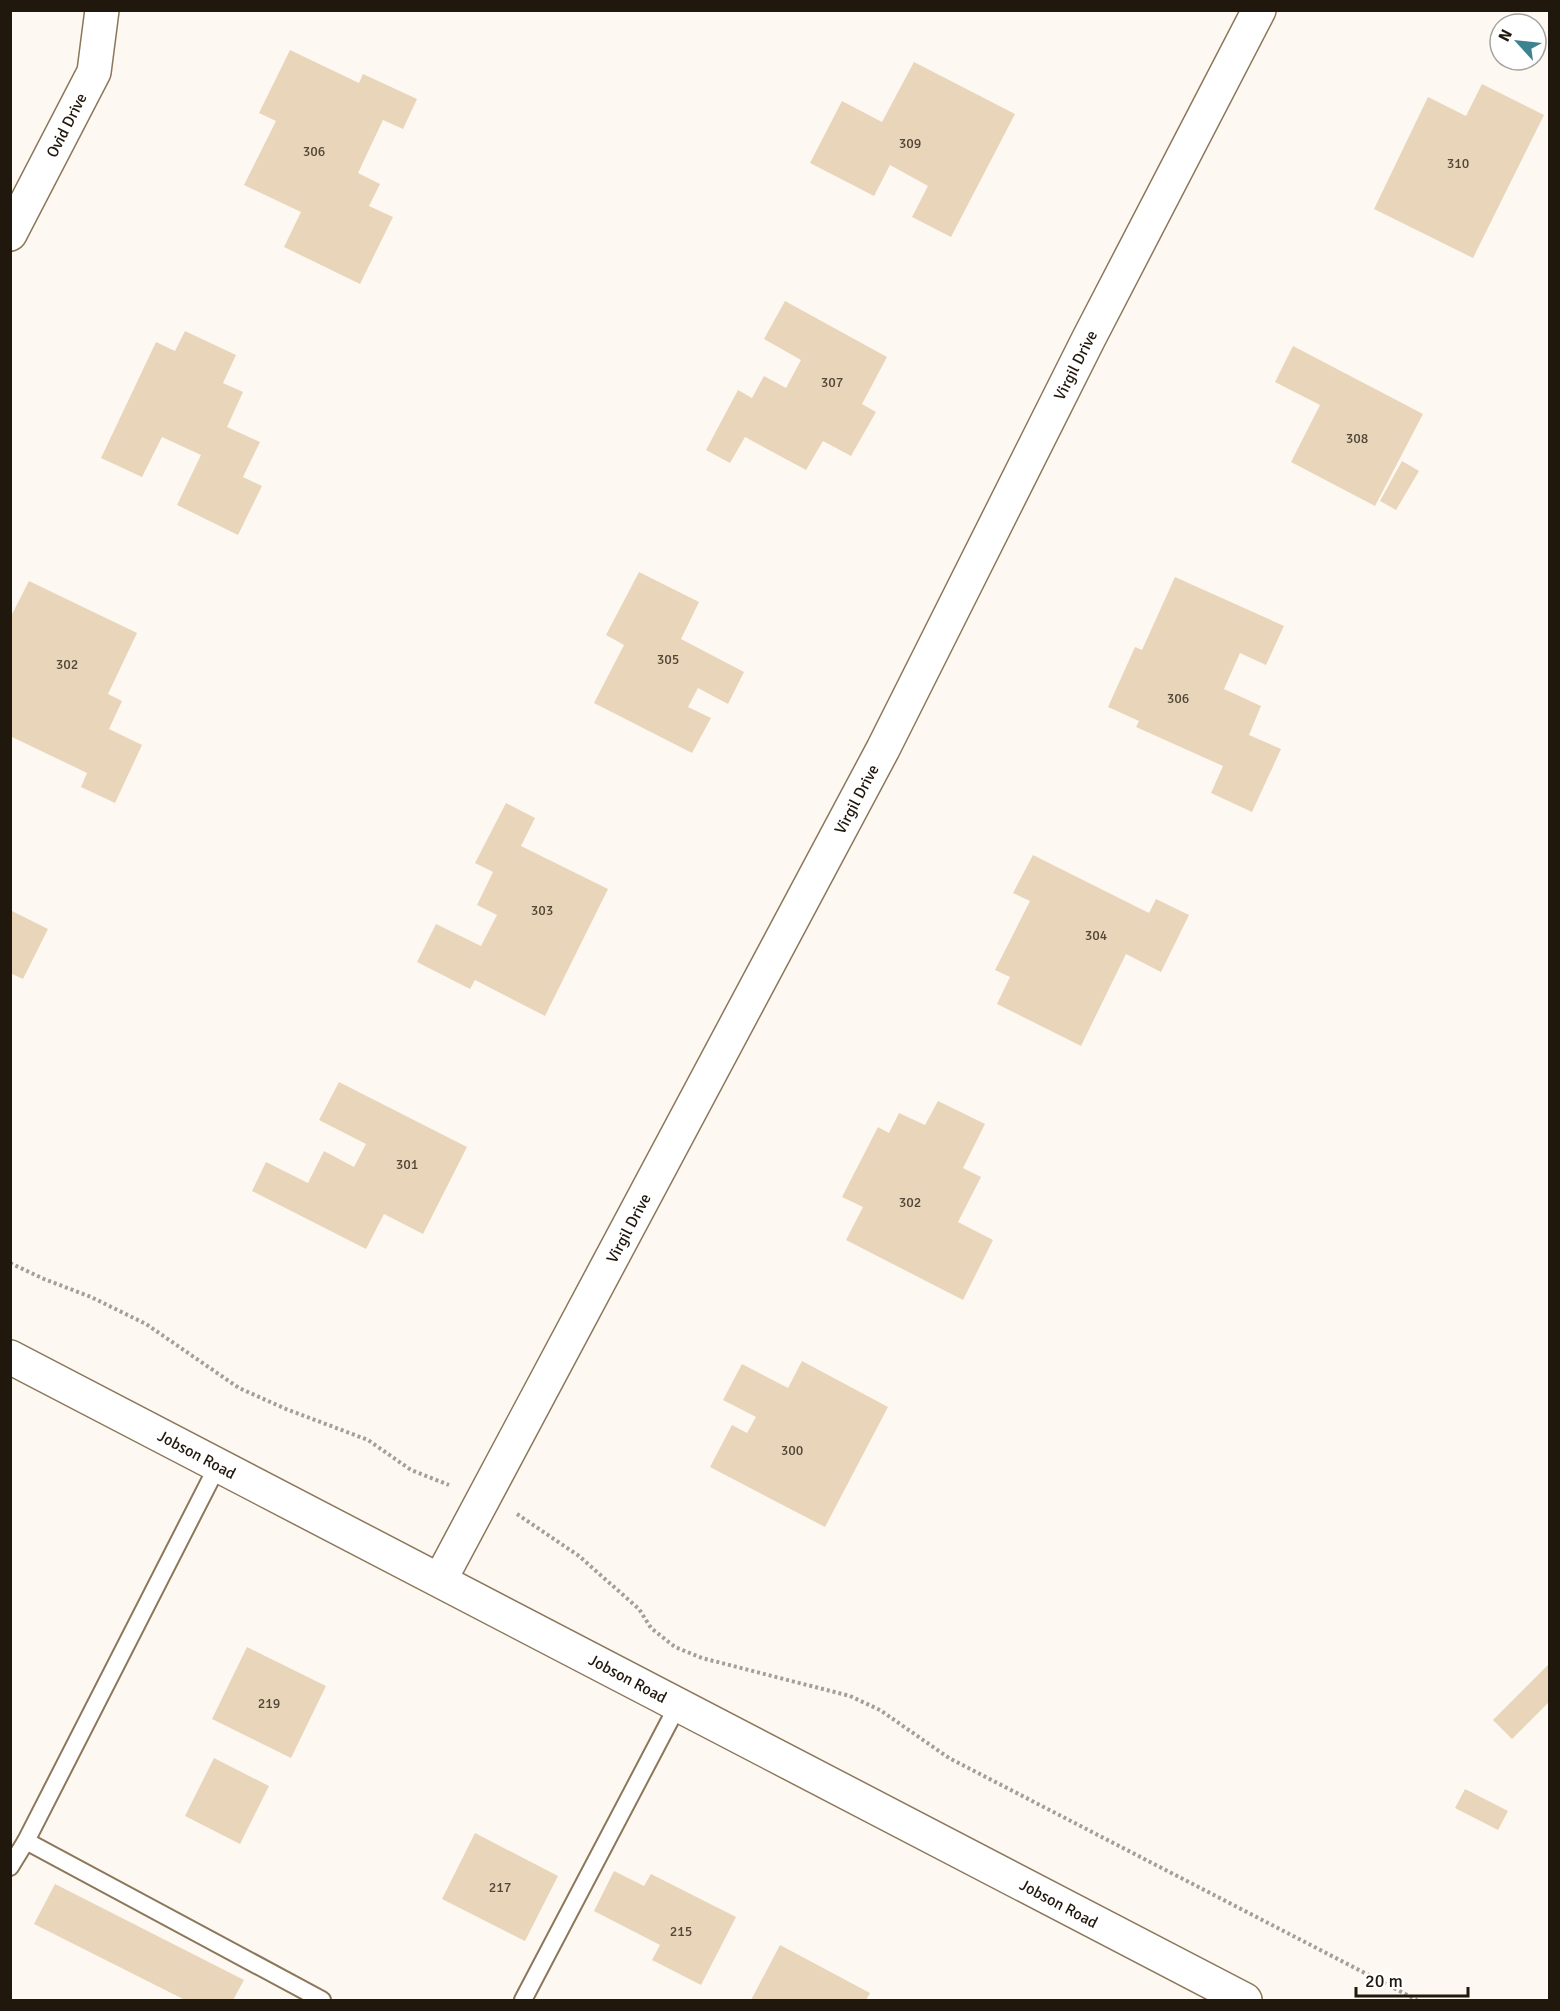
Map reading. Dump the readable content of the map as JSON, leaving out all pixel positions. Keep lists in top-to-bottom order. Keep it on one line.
{"streets":{"street":["Ovid Drive","Virgil Drive","Jobson Road"]},"crossings":[["Virgil Drive","Jobson Road"]],"house_numbers":["309","306","310","307","308","305","302","306","303","304","301","302","300","219","217","215"],"scale_bar":"20 m","north":"top left"}
